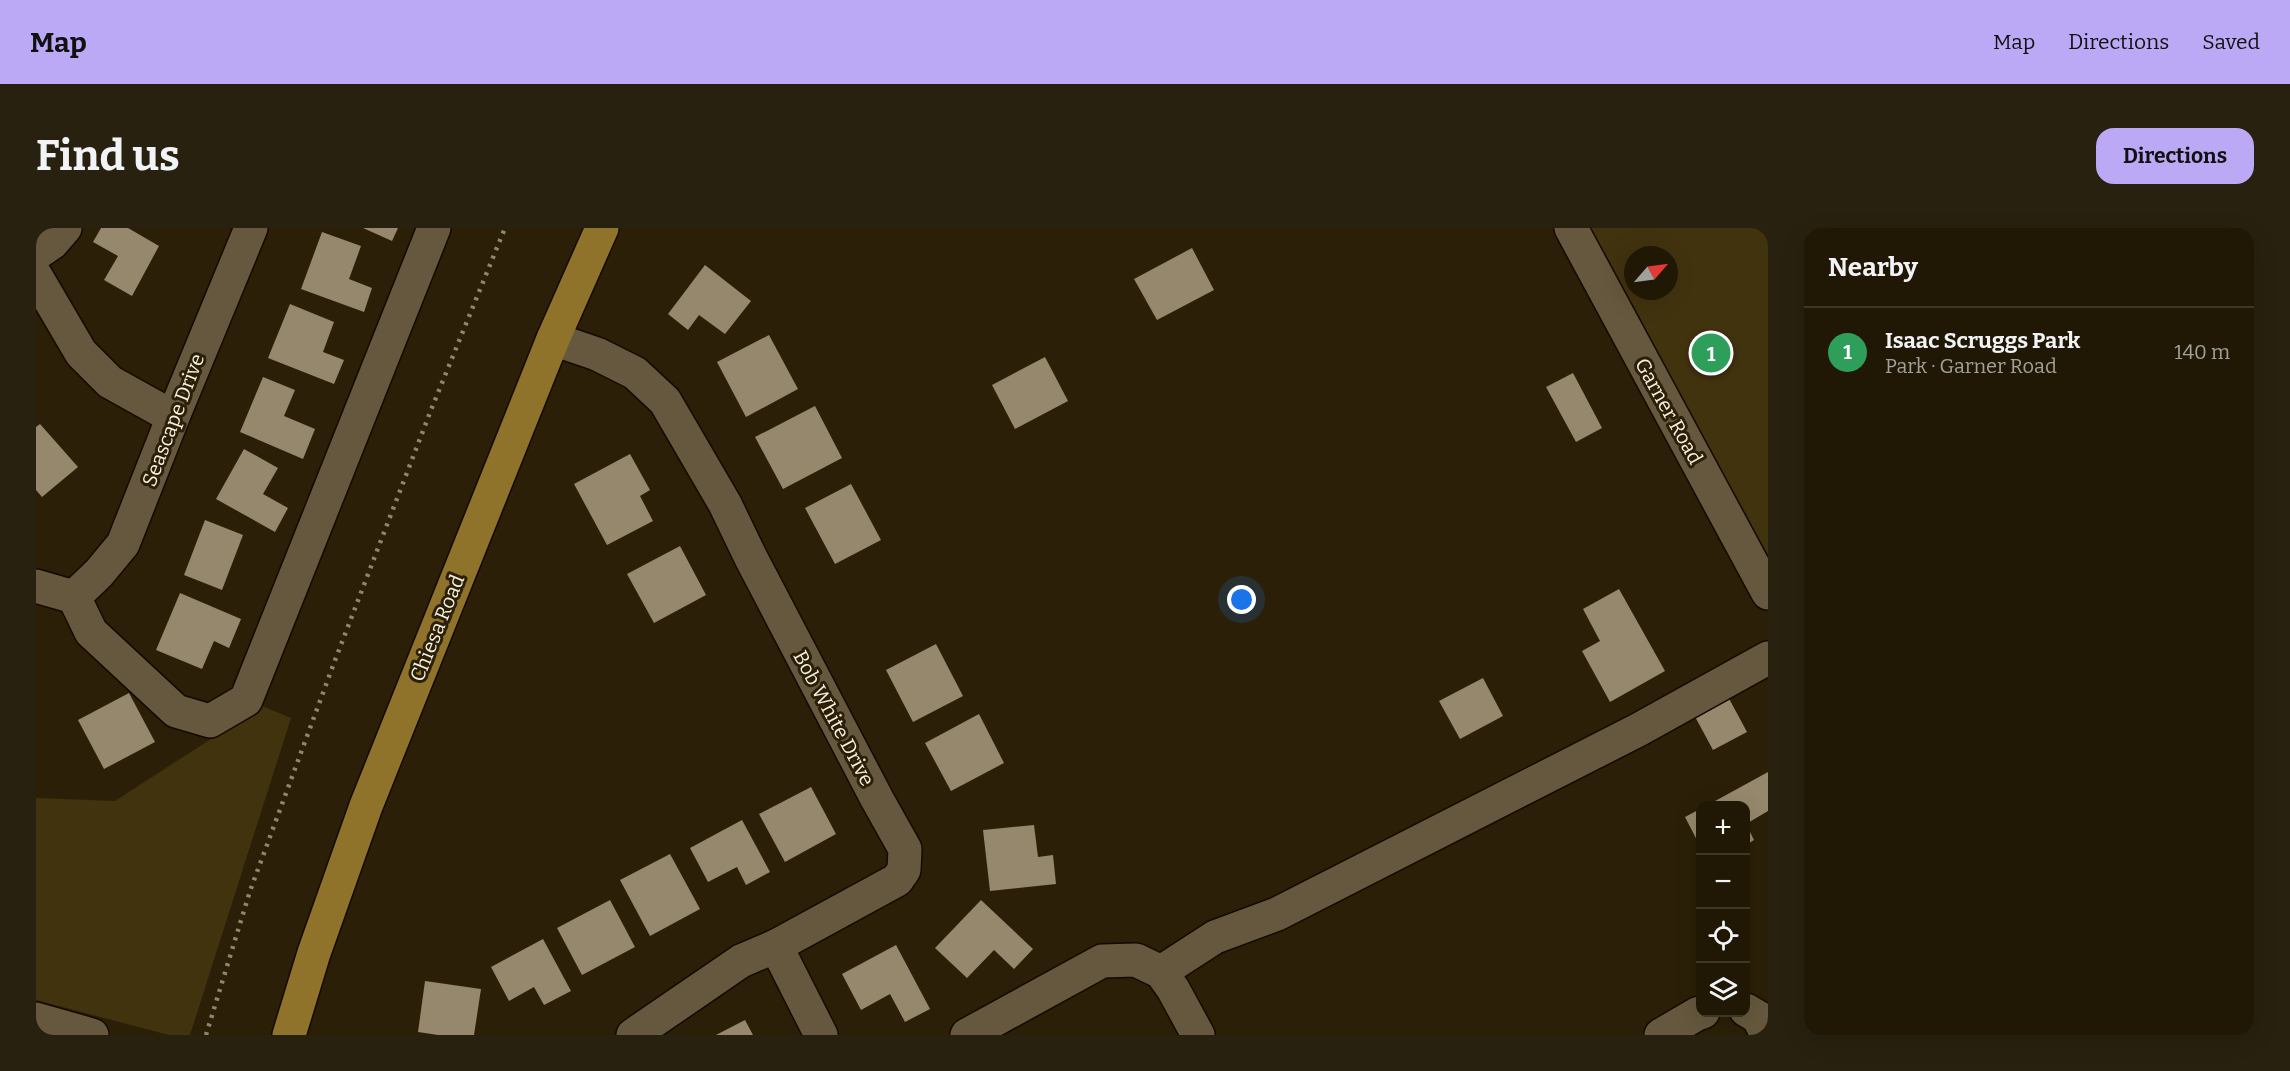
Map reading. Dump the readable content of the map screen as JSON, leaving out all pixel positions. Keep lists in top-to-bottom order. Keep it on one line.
{"streets":{"main road":["Chiesa Road"],"street":["Garner Road","Seascape Drive","Bob White Drive"]},"crossings":[["Chiesa Road","Bob White Drive"]],"north":"top right","page":{"header":"Map","nav":["Map","Directions","Saved"],"buttons":"Directions","title":"Find us","heading":"Nearby","list":[{"mark":"1","name":"Isaac Scruggs Park","note":"Park · Garner Road","value":"140 m"}],"pins":"1","map_buttons":["+","−"]}}
